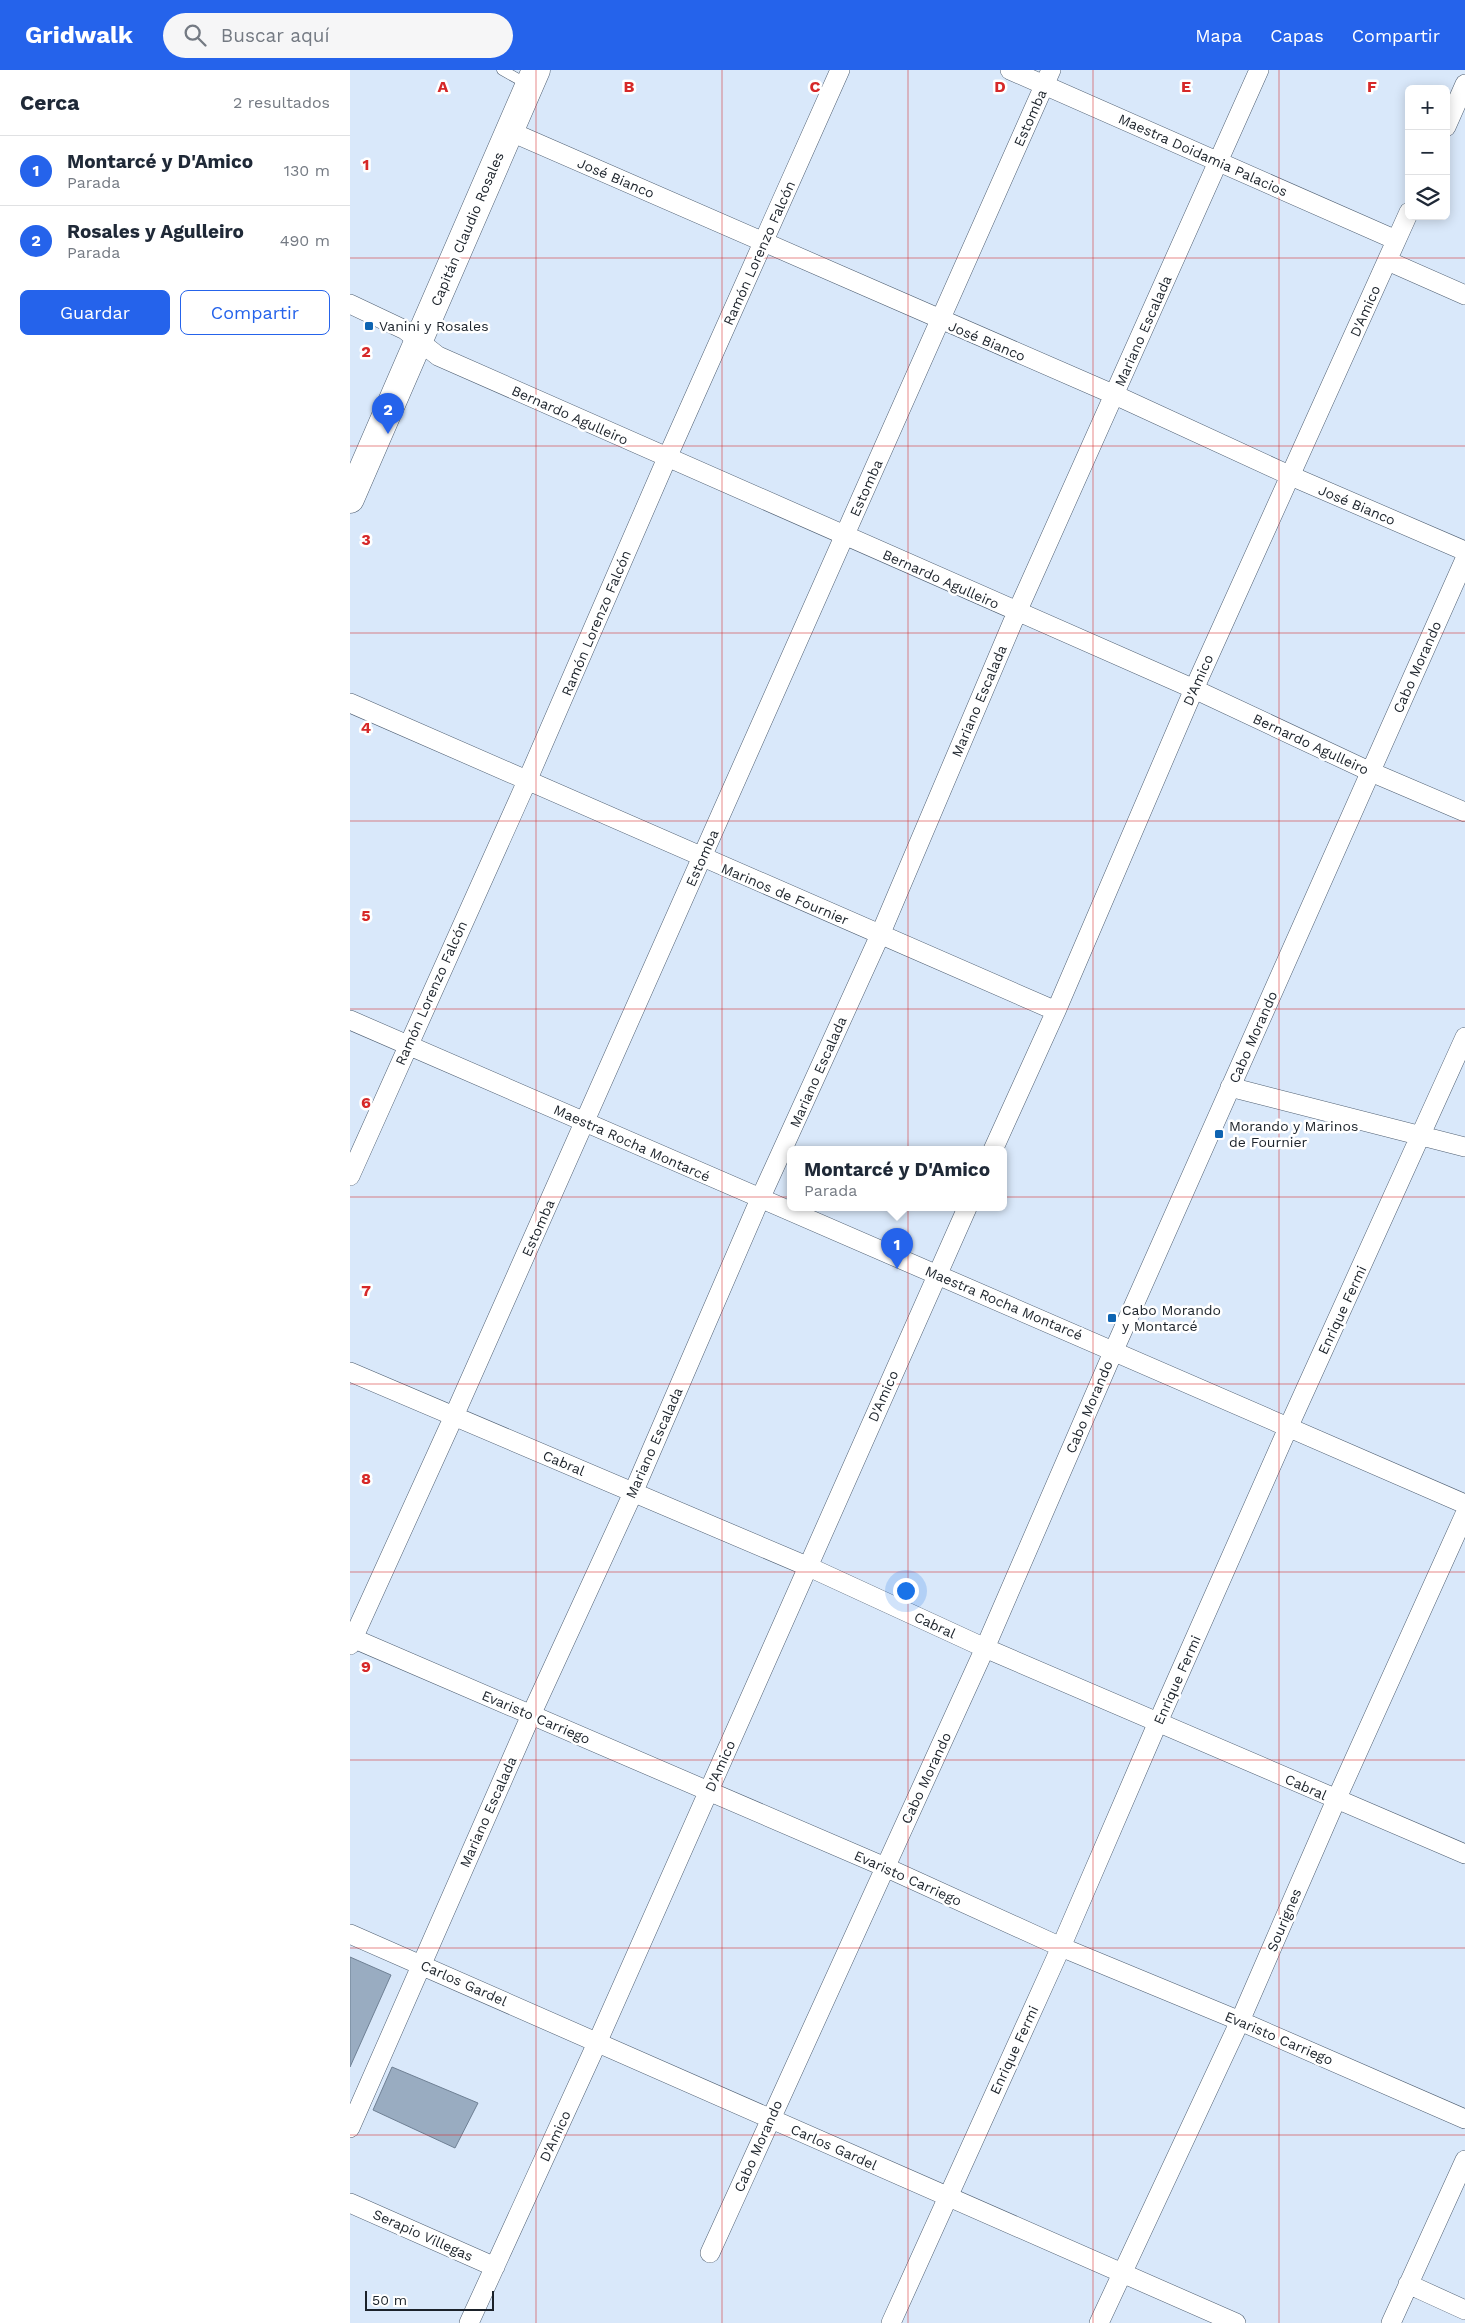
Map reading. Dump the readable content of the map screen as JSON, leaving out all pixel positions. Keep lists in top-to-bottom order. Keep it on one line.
{"streets":{"street":["Estomba","Maestra Doidamia Palacios","José Bianco","Capitán Claudio Rosales","Ramón Lorenzo Falcón","D'Amico","Mariano Escalada","Bernardo Agulleiro","Cabo Morando","Marinos de Fournier","Maestra Rocha Montarcé","Enrique Fermi","Cabral","Evaristo Carriego","Sourignes","Carlos Gardel","Serapio Villegas"]},"crossings":[["Estomba","Maestra Doidamia Palacios"],["Estomba","José Bianco"],["Estomba","Bernardo Agulleiro"],["Estomba","Marinos de Fournier"],["Estomba","Maestra Rocha Montarcé"],["Estomba","Cabral"],["Estomba","Evaristo Carriego"],["Maestra Doidamia Palacios","D'Amico"],["Maestra Doidamia Palacios","Mariano Escalada"],["José Bianco","Capitán Claudio Rosales"],["José Bianco","Ramón Lorenzo Falcón"],["José Bianco","D'Amico"],["José Bianco","Mariano Escalada"],["Capitán Claudio Rosales","Bernardo Agulleiro"],["Ramón Lorenzo Falcón","Bernardo Agulleiro"],["Ramón Lorenzo Falcón","Marinos de Fournier"],["Ramón Lorenzo Falcón","Maestra Rocha Montarcé"],["D'Amico","Bernardo Agulleiro"],["D'Amico","Marinos de Fournier"],["D'Amico","Maestra Rocha Montarcé"],["D'Amico","Cabral"],["D'Amico","Evaristo Carriego"],["D'Amico","Carlos Gardel"],["D'Amico","Serapio Villegas"],["Mariano Escalada","Bernardo Agulleiro"],["Mariano Escalada","Marinos de Fournier"],["Mariano Escalada","Maestra Rocha Montarcé"],["Mariano Escalada","Cabral"],["Mariano Escalada","Evaristo Carriego"],["Mariano Escalada","Carlos Gardel"],["Bernardo Agulleiro","Cabo Morando"],["Cabo Morando","Maestra Rocha Montarcé"],["Cabo Morando","Cabral"],["Cabo Morando","Evaristo Carriego"],["Cabo Morando","Carlos Gardel"],["Maestra Rocha Montarcé","Enrique Fermi"],["Enrique Fermi","Cabral"],["Enrique Fermi","Evaristo Carriego"],["Enrique Fermi","Carlos Gardel"],["Cabral","Sourignes"],["Evaristo Carriego","Sourignes"],["Sourignes","Carlos Gardel"]],"places":{"transit":["Vanini y Rosales","Morando y Marinos de Fournier","Cabo Morando y Montarcé"]},"scale_bar":"50 m","page":{"header":"Gridwalk","search":"Buscar aquí","nav":["Mapa","Capas","Compartir"],"heading":["Cerca","2 resultados"],"map_buttons":["+","−"],"list":[{"mark":"1","name":"Montarcé y D'Amico","note":"Parada","value":"130 m"},{"mark":"2","name":"Rosales y Agulleiro","note":"Parada","value":"490 m"}],"buttons":["Guardar","Compartir"],"pins":["2","1"],"popup":["Montarcé y D'Amico","Parada"],"scale":"50 m"},"grid":{"columns":["A","B","C","D","E","F"],"rows":["1","2","3","4","5","6","7","8","9"]}}
